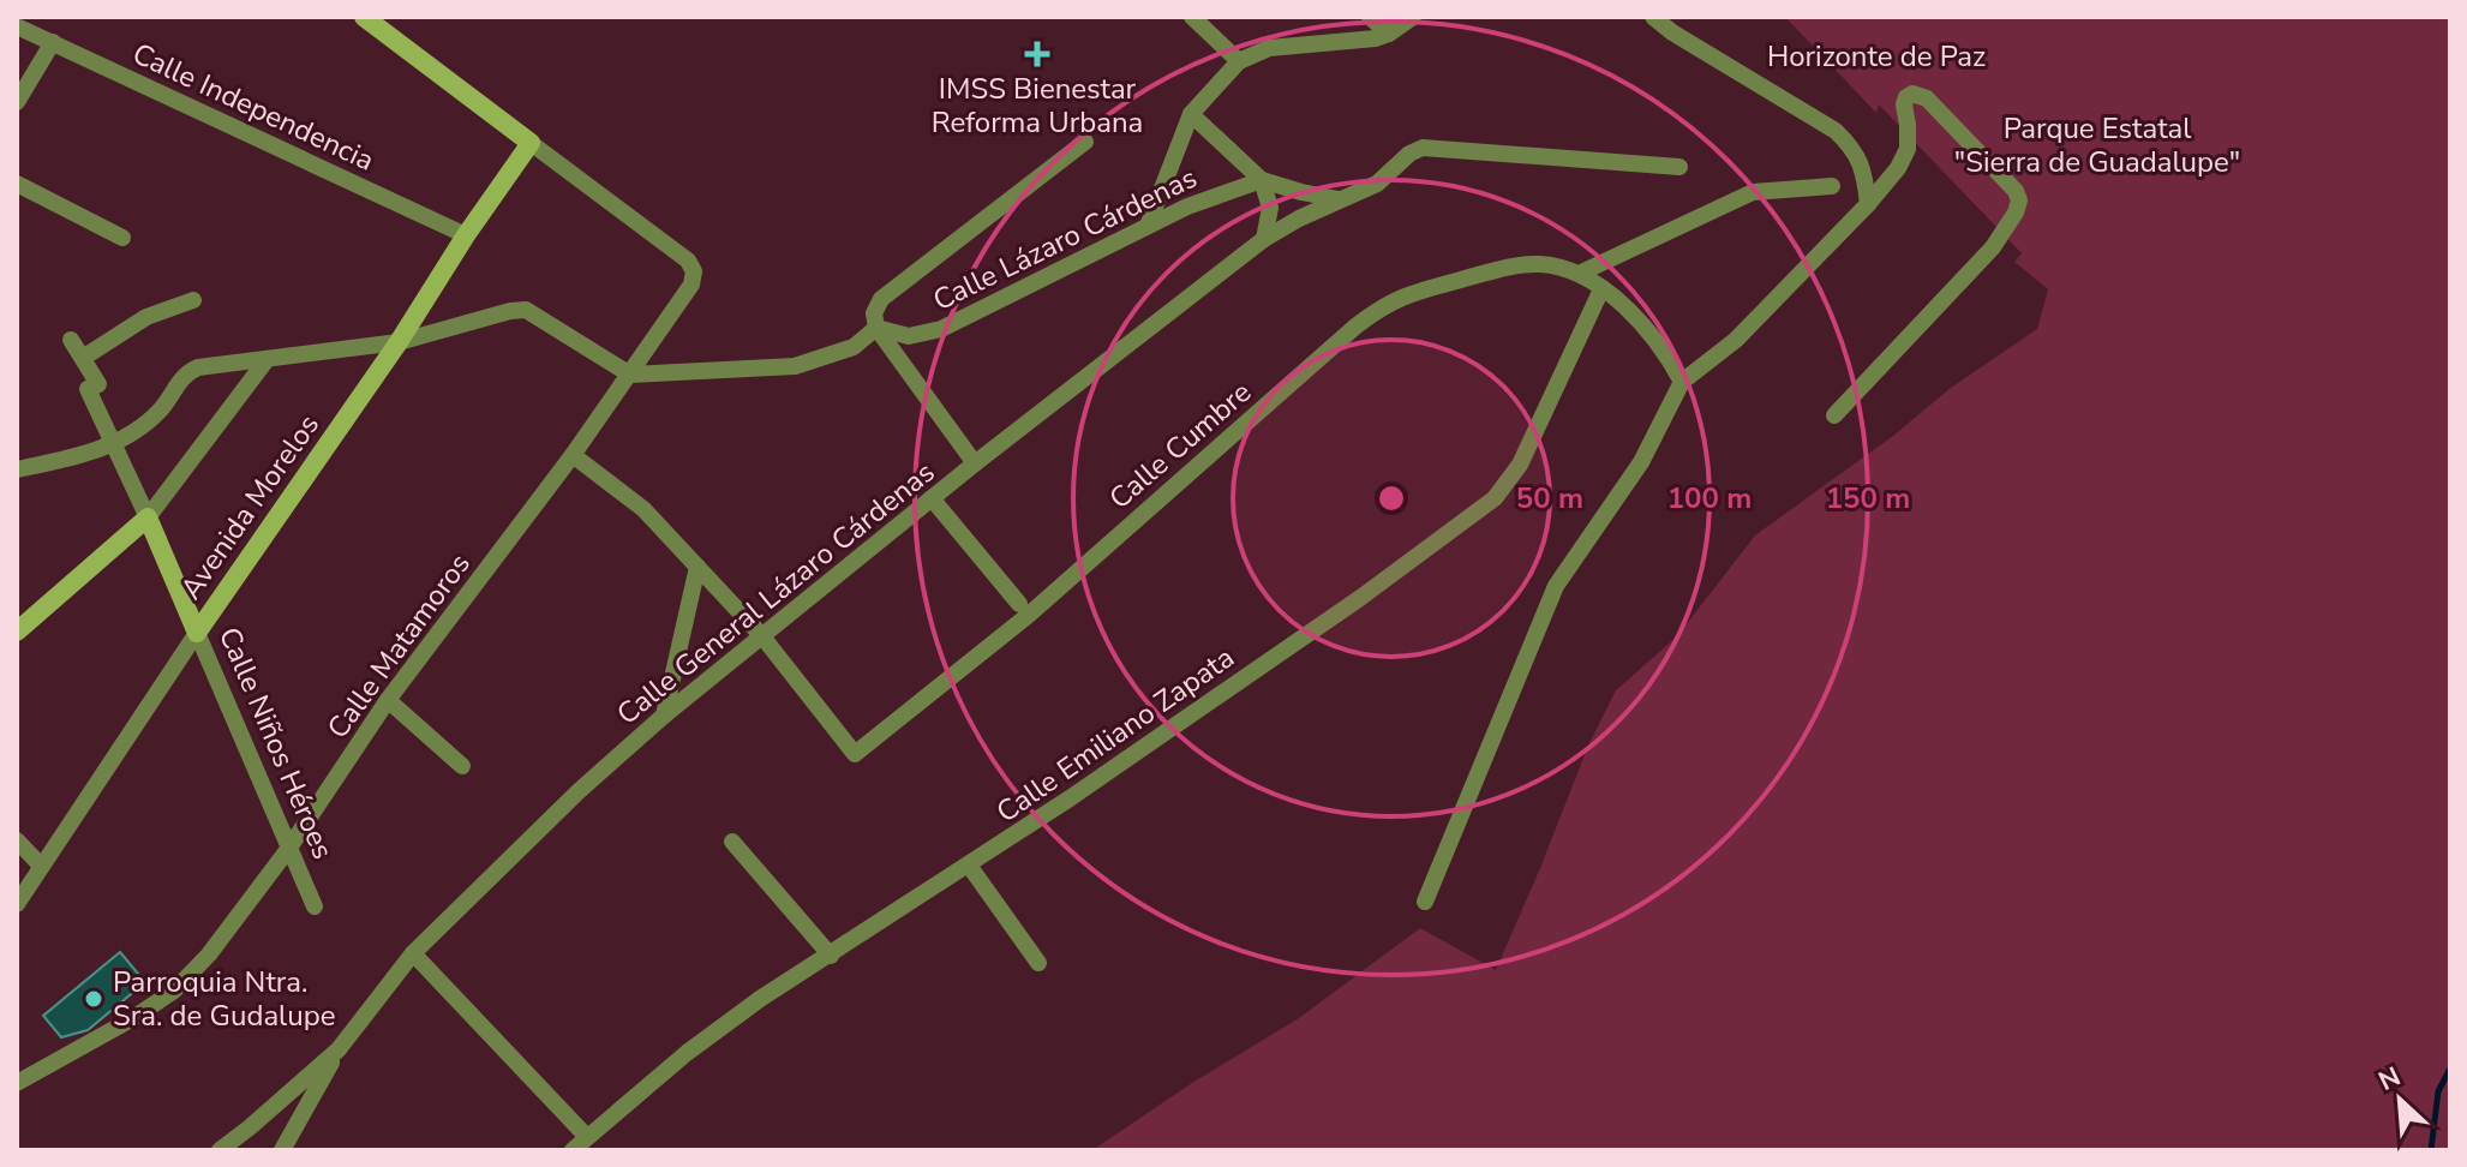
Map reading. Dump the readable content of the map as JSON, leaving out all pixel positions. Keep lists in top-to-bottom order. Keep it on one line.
{"streets":{"street":["Calle Independencia","Calle Lázaro Cárdenas","Calle Cumbre","Avenida Morelos","Calle General Lázaro Cárdenas","Calle Matamoros","Calle Emiliano Zapata","Calle Niños Héroes"]},"crossings":[["Calle Independencia","Avenida Morelos"],["Calle Cumbre","Calle General Lázaro Cárdenas"],["Calle Cumbre","Calle Emiliano Zapata"],["Avenida Morelos","Calle Matamoros"],["Avenida Morelos","Calle Niños Héroes"],["Calle Matamoros","Calle Niños Héroes"]],"parks":["Horizonte de Paz","Parque Estatal \"Sierra de Guadalupe\""],"places":{"health":["IMSS Bienestar Reforma Urbana"],"other":["Parroquia Ntra. Sra. de Gudalupe"]},"north":"top left","rings":["50 m","100 m","150 m"]}
